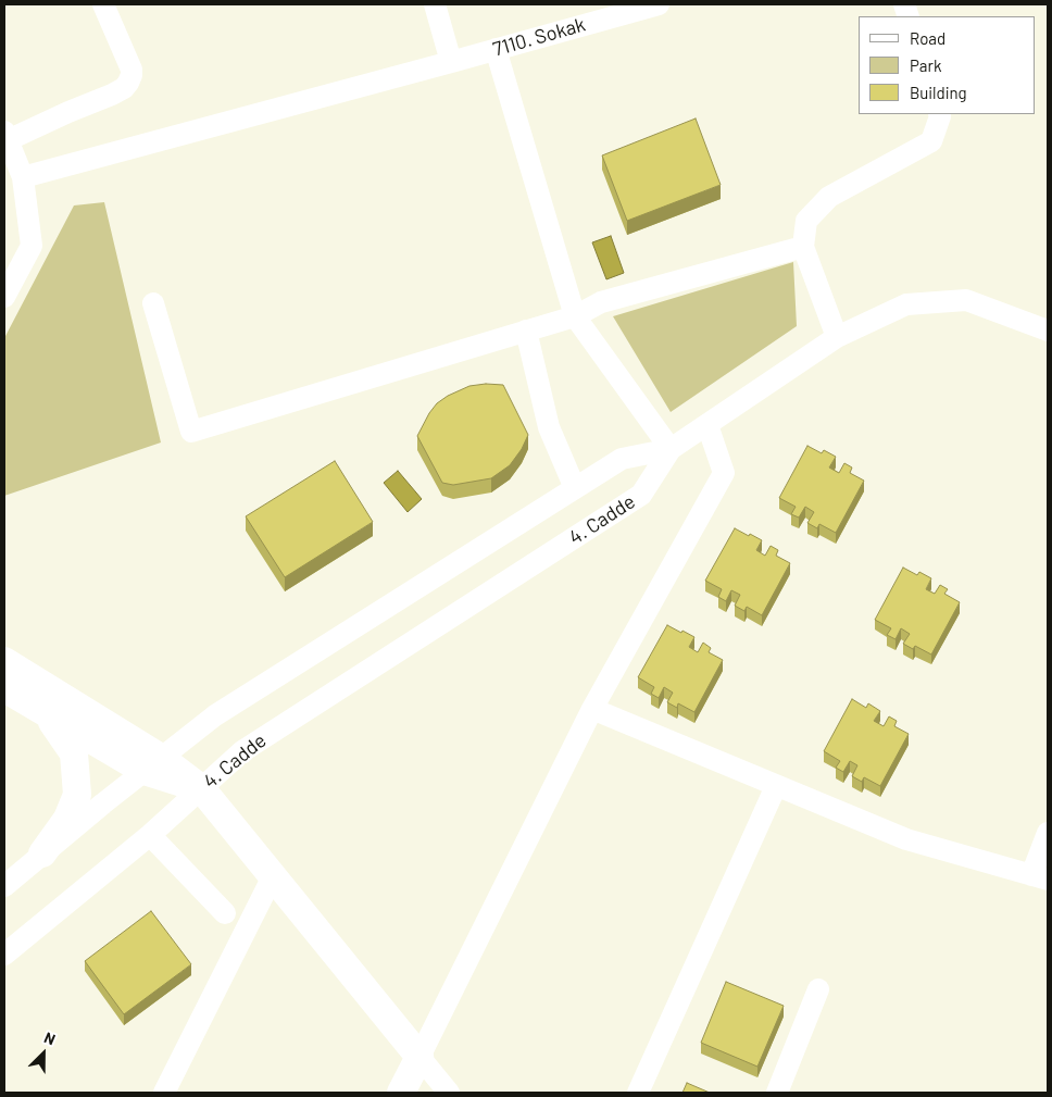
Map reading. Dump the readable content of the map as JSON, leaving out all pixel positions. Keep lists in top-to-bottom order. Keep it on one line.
{"streets":{"street":["7110. Sokak","4. Cadde"]},"legend":["Road","Park","Building"],"north":"top right"}
